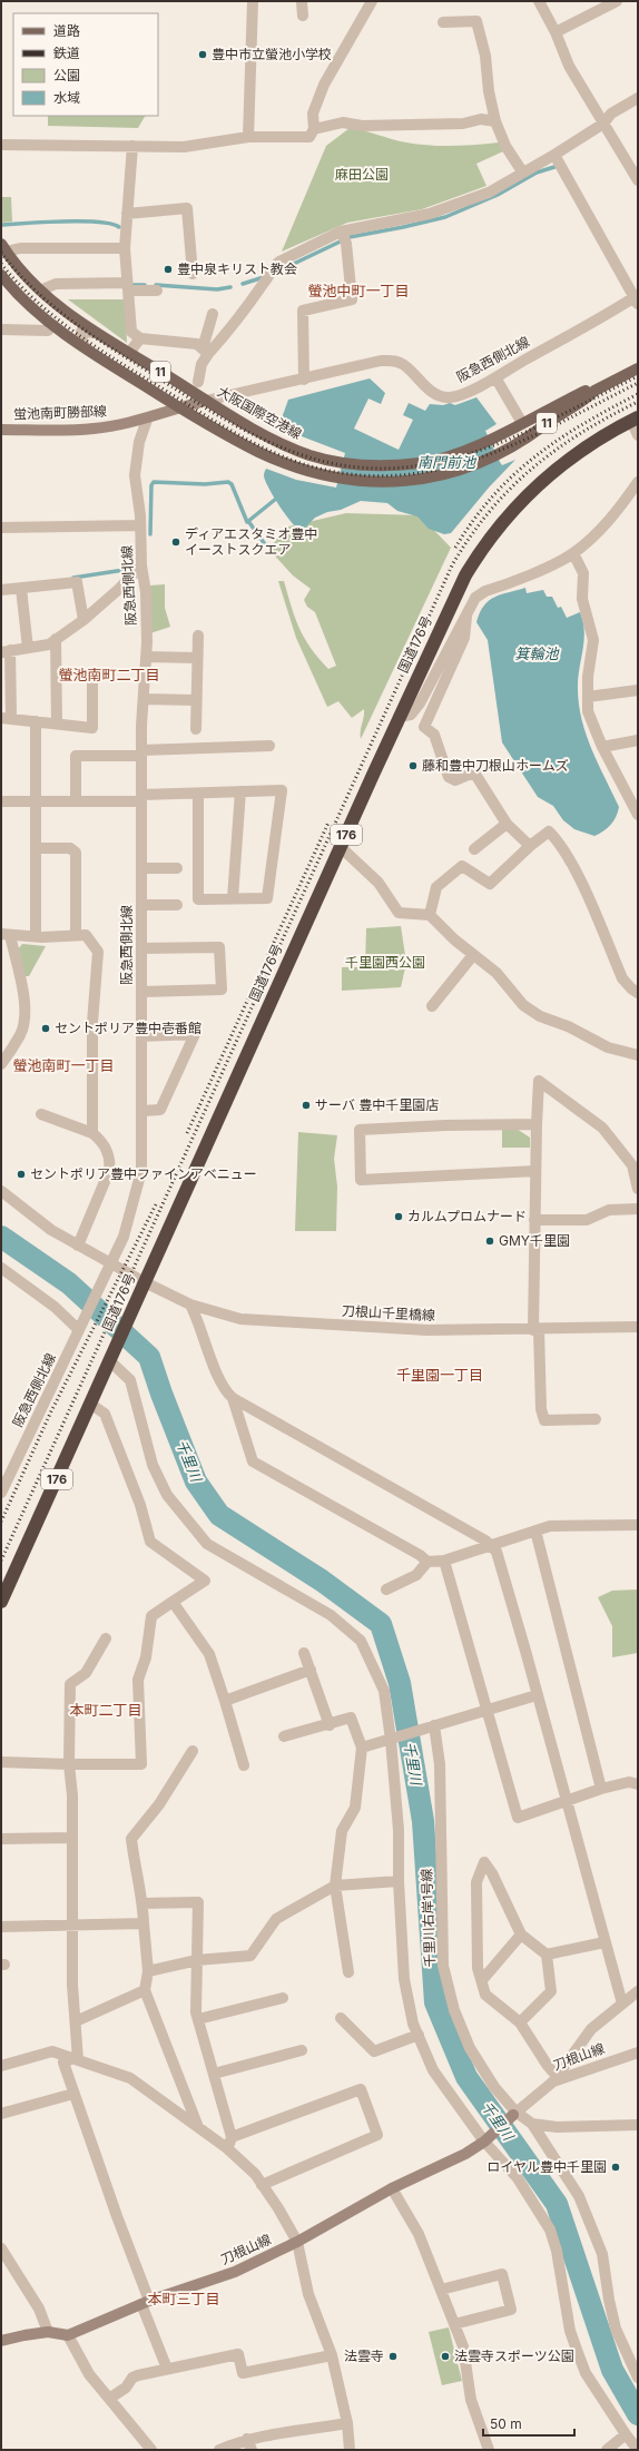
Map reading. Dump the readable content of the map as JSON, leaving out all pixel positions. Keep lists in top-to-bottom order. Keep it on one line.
{"streets":{"highway":["国道176号","176"],"main road":["11","大阪国際空港線"],"street":["阪急西側北線","蛍池南町勝部線","刀根山千里橋線","千里川右岸1号線","刀根山線"]},"crossings":[["阪急西側北線","蛍池南町勝部線"],["阪急西側北線","大阪国際空港線"],["阪急西側北線","刀根山千里橋線"],["国道176号","刀根山千里橋線"],["千里川右岸1号線","刀根山線"]],"districts":["螢池中町一丁目","螢池南町二丁目","螢池南町一丁目","千里園一丁目","本町二丁目","本町三丁目"],"water":["南門前池","箕輪池","千里川"],"parks":["麻田公園","千里園西公園"],"places":["豊中市立螢池小学校","豊中泉キリスト教会","ディアエスタミオ豊中 イーストスクエア","藤和豊中刀根山ホームズ","セントポリア豊中壱番館","サーバ 豊中千里園店","セントポリア豊中ファインアベニュー","カルムプロムナード","GMY千里園","ロイヤル豊中千里園","法雲寺","法雲寺スポーツ公園"],"legend":["道路","鉄道","公園","水域"],"scale_bar":"50 m"}
